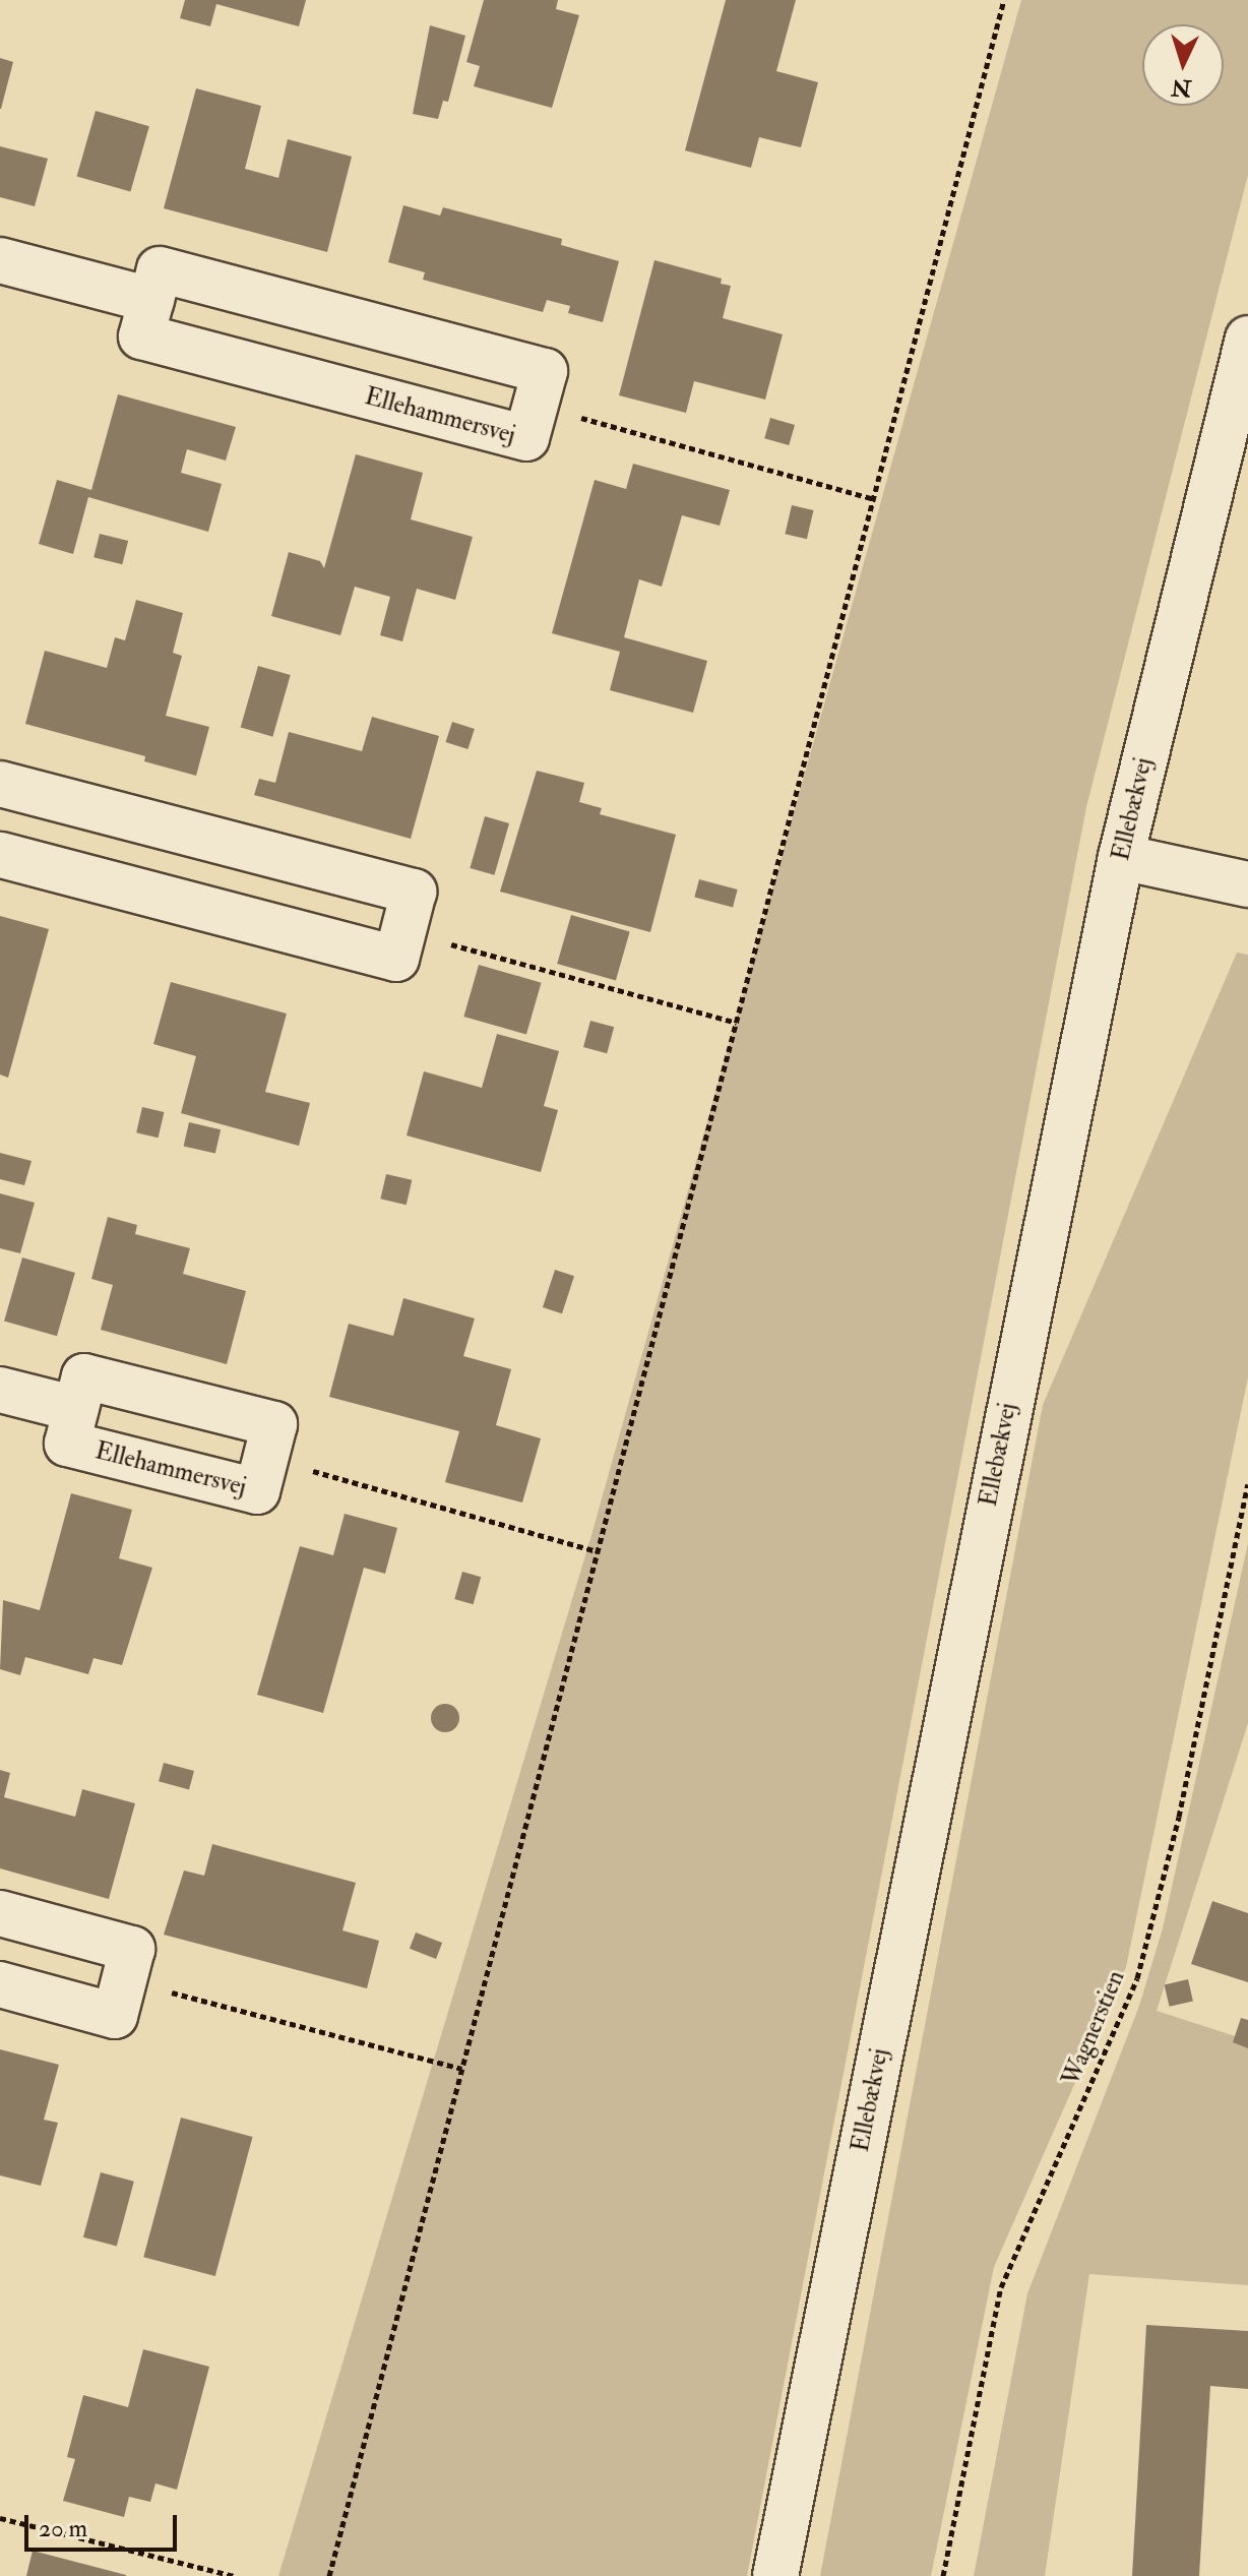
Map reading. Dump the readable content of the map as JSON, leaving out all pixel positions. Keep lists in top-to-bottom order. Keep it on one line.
{"streets":{"street":["Ellehammersvej","Ellebækvej"],"path":["Wagnerstien"]},"scale_bar":"20 m","north":"bottom"}
